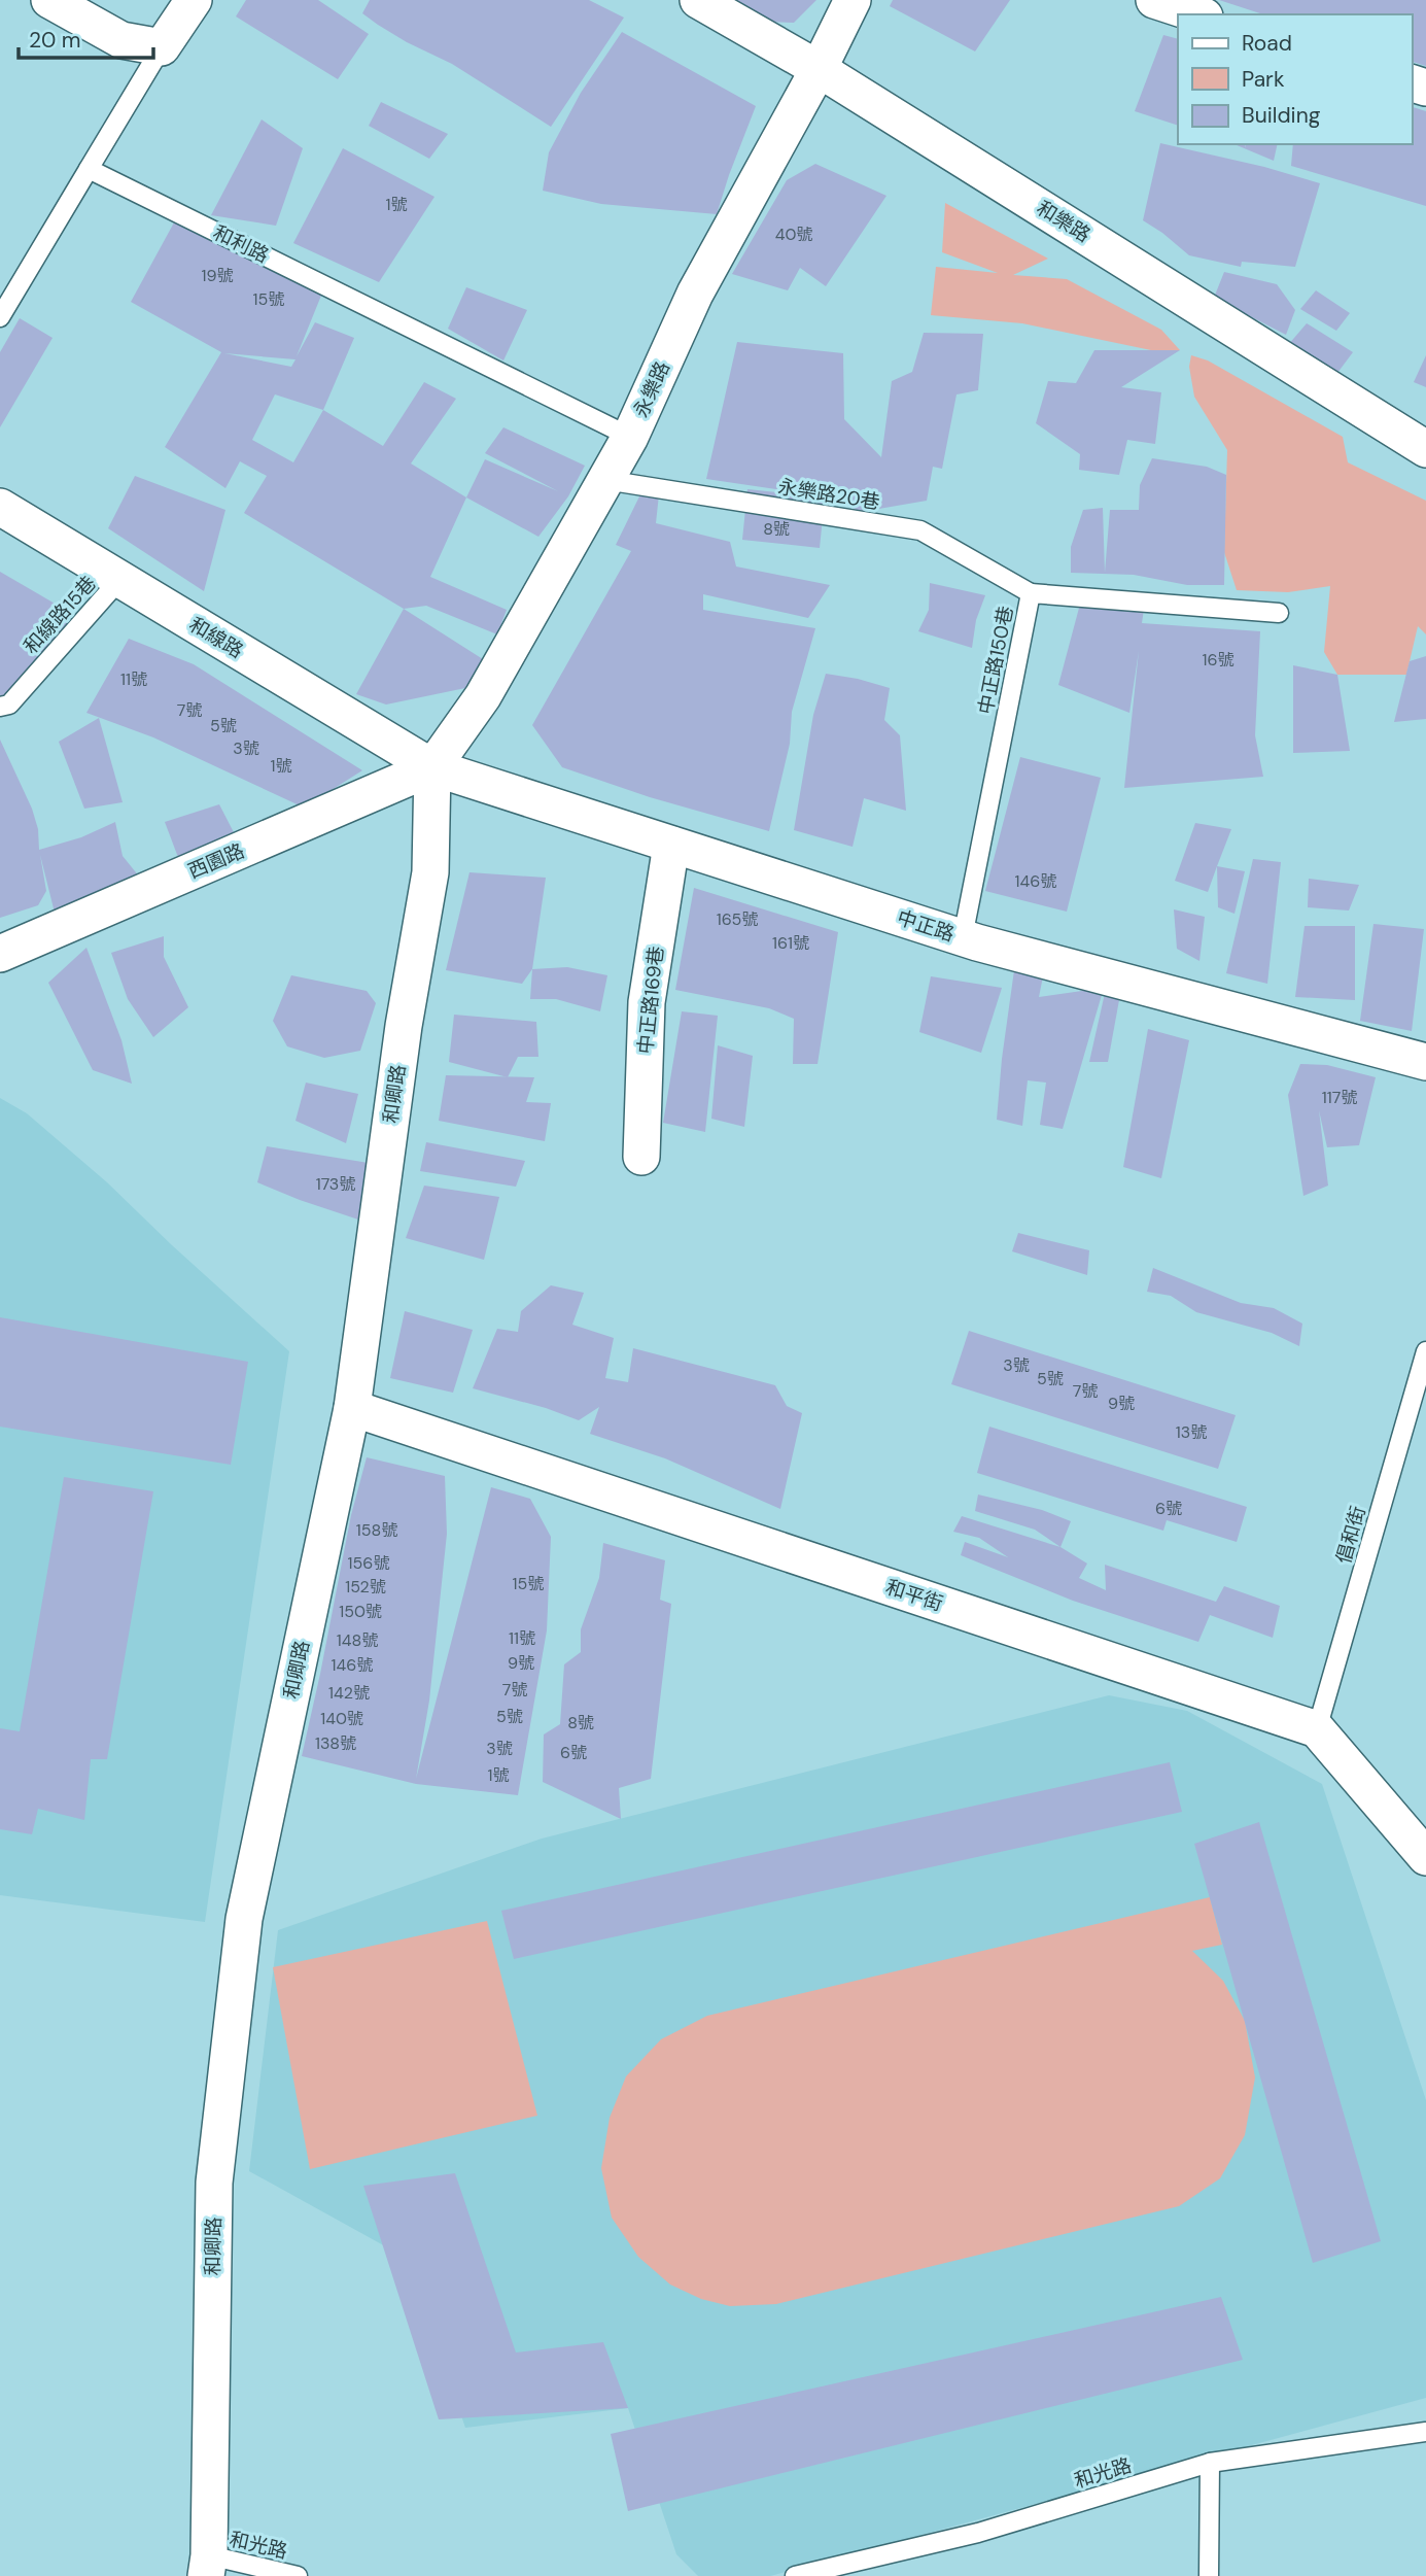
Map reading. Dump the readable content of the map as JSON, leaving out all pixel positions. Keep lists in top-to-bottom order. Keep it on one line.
{"streets":{"street":["和樂路","永樂路","和線路","西園路","中正路","中正路169巷","和卿路","和平街"],"lane":["和利路","永樂路20巷","和線路15巷","中正路150巷","倡和街","和光路"]},"crossings":[["和樂路","永樂路"],["和利路","永樂路"],["永樂路","永樂路20巷"],["永樂路","和線路"],["永樂路","西園路"],["永樂路","中正路"],["永樂路","和卿路"],["永樂路20巷","中正路150巷"],["和線路15巷","和線路"],["和線路","西園路"],["和線路","中正路"],["和線路","和卿路"],["中正路150巷","中正路"],["西園路","中正路"],["西園路","和卿路"],["中正路","中正路169巷"],["中正路","和卿路"],["和卿路","和平街"],["和卿路","和光路"],["倡和街","和平街"]],"house_numbers":["1號","40號","19號","15號","8號","16號","11號","7號","5號","3號","1號","146號","165號","161號","117號","173號","3號","5號","7號","9號","13號","6號","158號","156號","15號","152號","150號","11號","148號","9號","146號","7號","142號","5號","140號","8號","138號","3號","6號","1號"],"legend":["Road","Park","Building"],"scale_bar":"20 m"}
